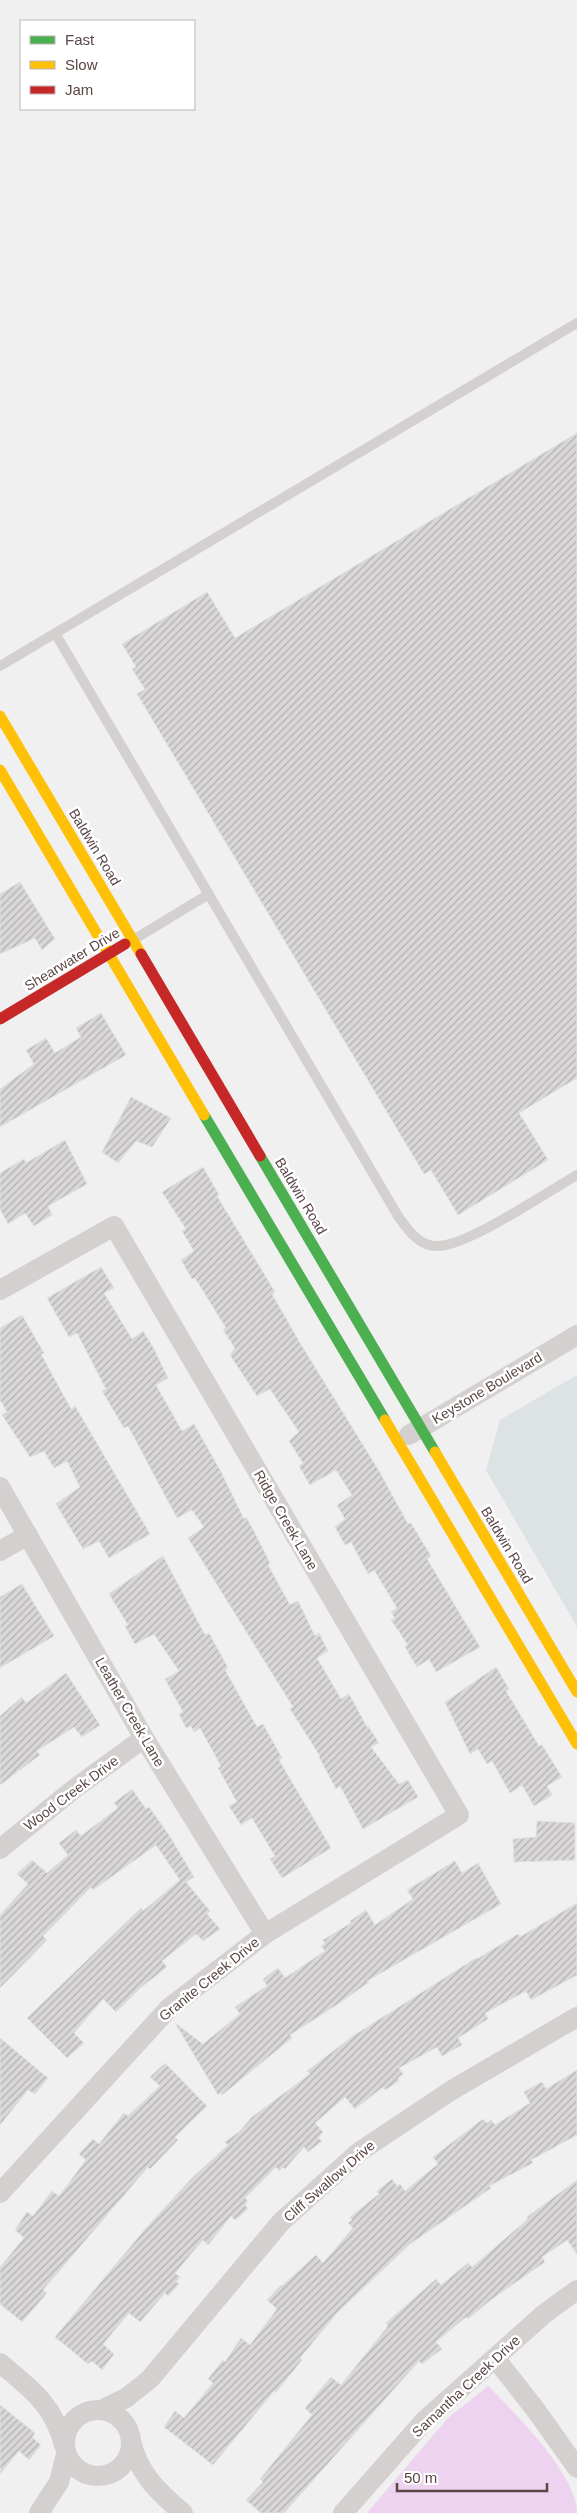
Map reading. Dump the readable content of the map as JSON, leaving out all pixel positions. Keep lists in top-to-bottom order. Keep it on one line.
{"streets":{"main road":["Baldwin Road","Shearwater Drive"],"street":["Keystone Boulevard","Ridge Creek Lane","Leather Creek Lane","Wood Creek Drive","Granite Creek Drive","Cliff Swallow Drive","Samantha Creek Drive"]},"crossings":[["Baldwin Road","Shearwater Drive"],["Baldwin Road","Keystone Boulevard"],["Ridge Creek Lane","Granite Creek Drive"],["Leather Creek Lane","Wood Creek Drive"],["Leather Creek Lane","Granite Creek Drive"]],"legend":["Fast","Slow","Jam"],"scale_bar":"50 m"}
